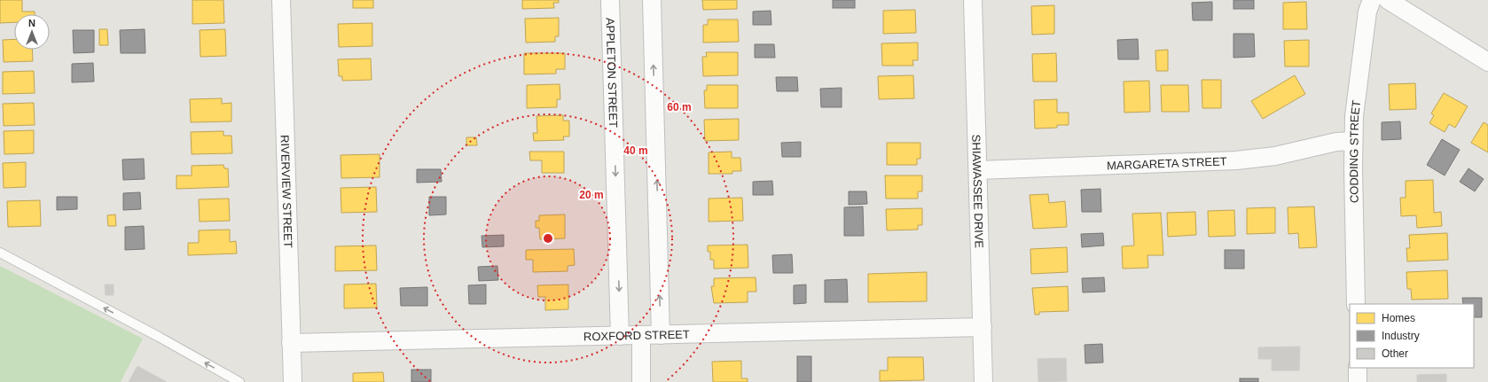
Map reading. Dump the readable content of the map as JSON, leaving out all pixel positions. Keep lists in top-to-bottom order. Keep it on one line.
{"streets":{"street":["APPLETON STREET","CODDING STREET","MARGARETA STREET","SHIAWASSEE DRIVE","RIVERVIEW STREET","ROXFORD STREET"]},"crossings":[["APPLETON STREET","ROXFORD STREET"],["CODDING STREET","MARGARETA STREET"],["MARGARETA STREET","SHIAWASSEE DRIVE"],["SHIAWASSEE DRIVE","ROXFORD STREET"],["RIVERVIEW STREET","ROXFORD STREET"]],"legend":["Homes","Industry","Other"],"north":"top","rings":["60 m","40 m","20 m"]}
